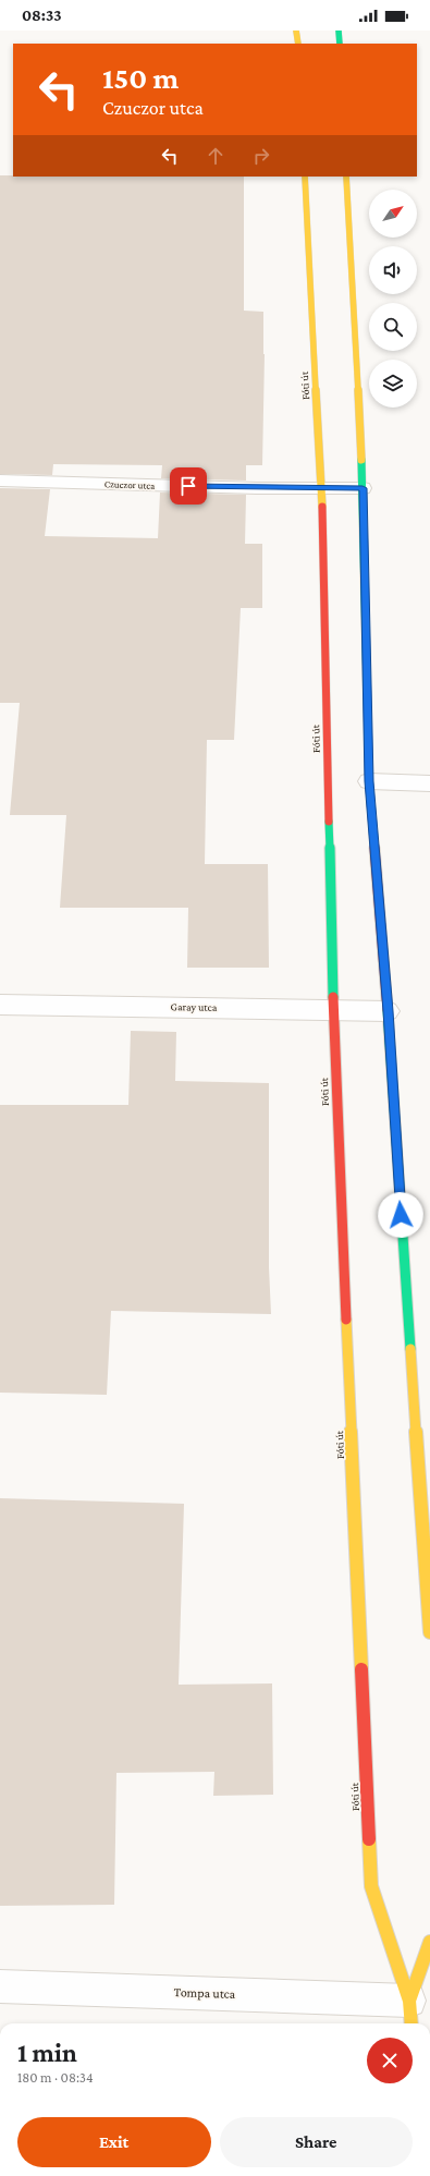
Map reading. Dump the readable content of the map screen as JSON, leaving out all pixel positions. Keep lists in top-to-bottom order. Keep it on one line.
{"streets":{"street":["Fóti út","Czuczor utca","Garay utca","Tompa utca"]},"crossings":[["Fóti út","Czuczor utca"],["Fóti út","Garay utca"],["Fóti út","Tompa utca"]],"north":"top right","page":{"status":"08:33","turn":["150 m","Czuczor utca"],"heading":["1 min","180 m · 08:34"],"buttons":["Exit","Share"]}}
